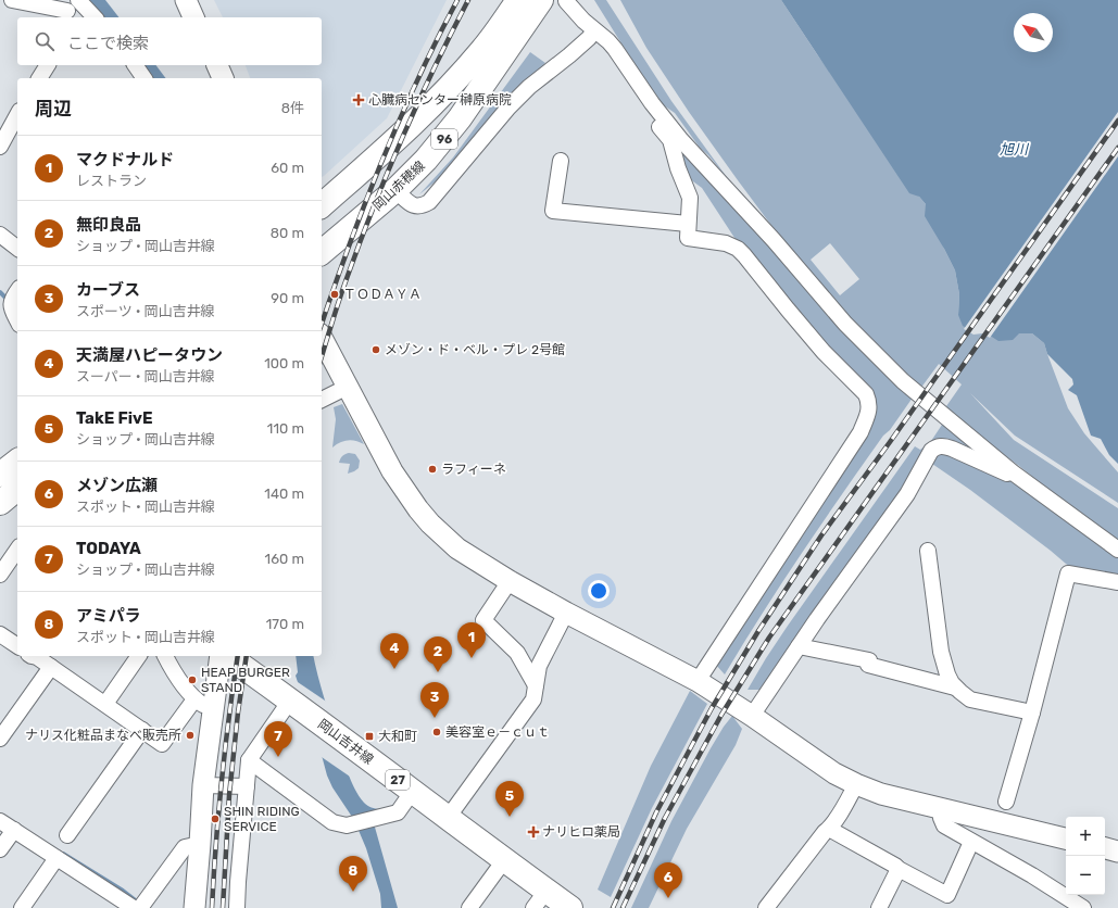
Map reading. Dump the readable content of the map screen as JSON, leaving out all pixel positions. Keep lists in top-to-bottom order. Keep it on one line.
{"streets":{"main road":["96","岡山赤穂線","岡山吉井線","27"]},"water":["旭川"],"places":{"health":["心臓病センター榊原病院","ナリヒロ薬局"],"other":["ＴＯＤＡＹＡ","メゾン・ド・ベル・プレ 2号館","ラフィーネ","HEAP BURGER STAND","美容室ｅ－ｃｕｔ","ナリス化粧品まなべ販売所","SHIN RIDING SERVICE"],"transit":["大和町"]},"north":"top left","page":{"search":"ここで検索","heading":["周辺","8件"],"list":[{"mark":"1","name":"マクドナルド","note":"レストラン","value":"60 m"},{"mark":"2","name":"無印良品","note":"ショップ · 岡山吉井線","value":"80 m"},{"mark":"3","name":"カーブス","note":"スポーツ · 岡山吉井線","value":"90 m"},{"mark":"4","name":"天満屋ハピータウン","note":"スーパー · 岡山吉井線","value":"100 m"},{"mark":"5","name":"TakE FivE","note":"ショップ · 岡山吉井線","value":"110 m"},{"mark":"6","name":"メゾン広瀬","note":"スポット · 岡山吉井線","value":"140 m"},{"mark":"7","name":"TODAYA","note":"ショップ · 岡山吉井線","value":"160 m"},{"mark":"8","name":"アミパラ","note":"スポット · 岡山吉井線","value":"170 m"}],"pins":["1","4","2","3","7","5","8","6"],"map_buttons":["+","−"]}}
